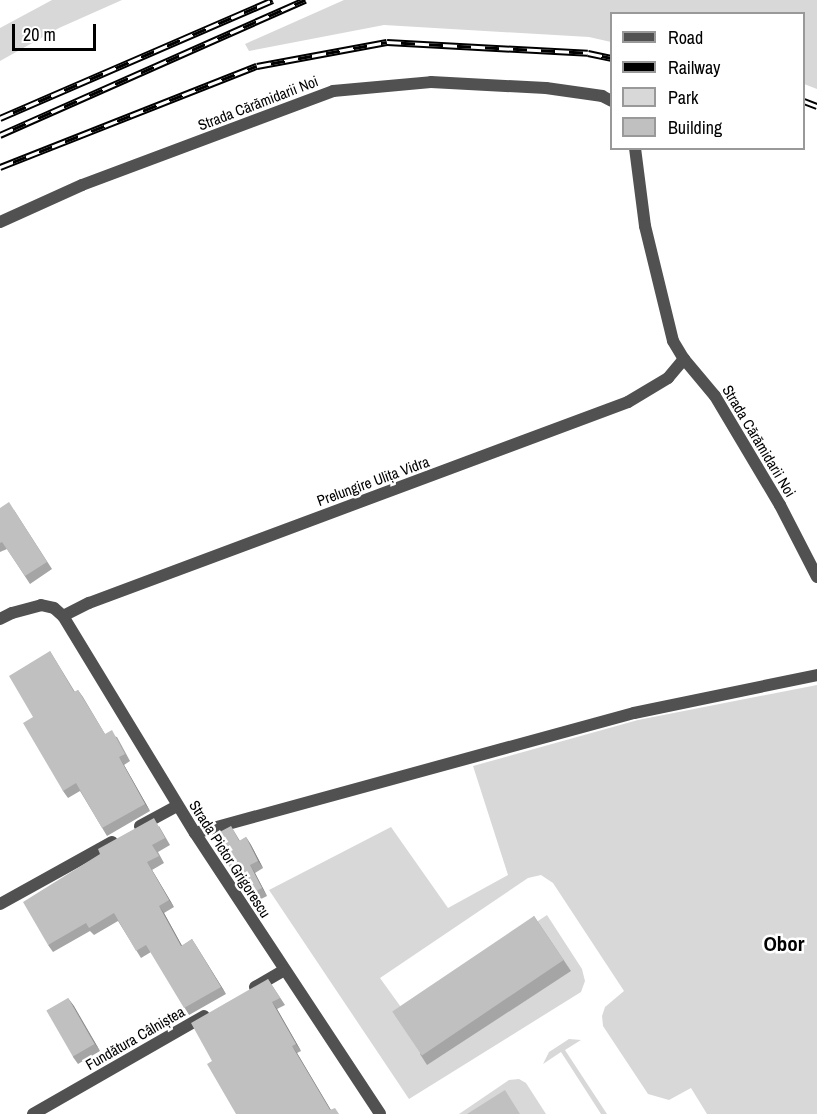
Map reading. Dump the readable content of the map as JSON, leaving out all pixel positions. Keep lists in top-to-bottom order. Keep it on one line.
{"streets":{"street":["Strada Cărămidarii Noi","Prelungire Ulița Vidra","Strada Pictor Grigorescu","Fundătura Câlniștea"]},"crossings":[["Strada Cărămidarii Noi","Prelungire Ulița Vidra"],["Prelungire Ulița Vidra","Strada Pictor Grigorescu"]],"districts":["Obor"],"legend":["Road","Railway","Park","Building"],"scale_bar":"20 m"}
